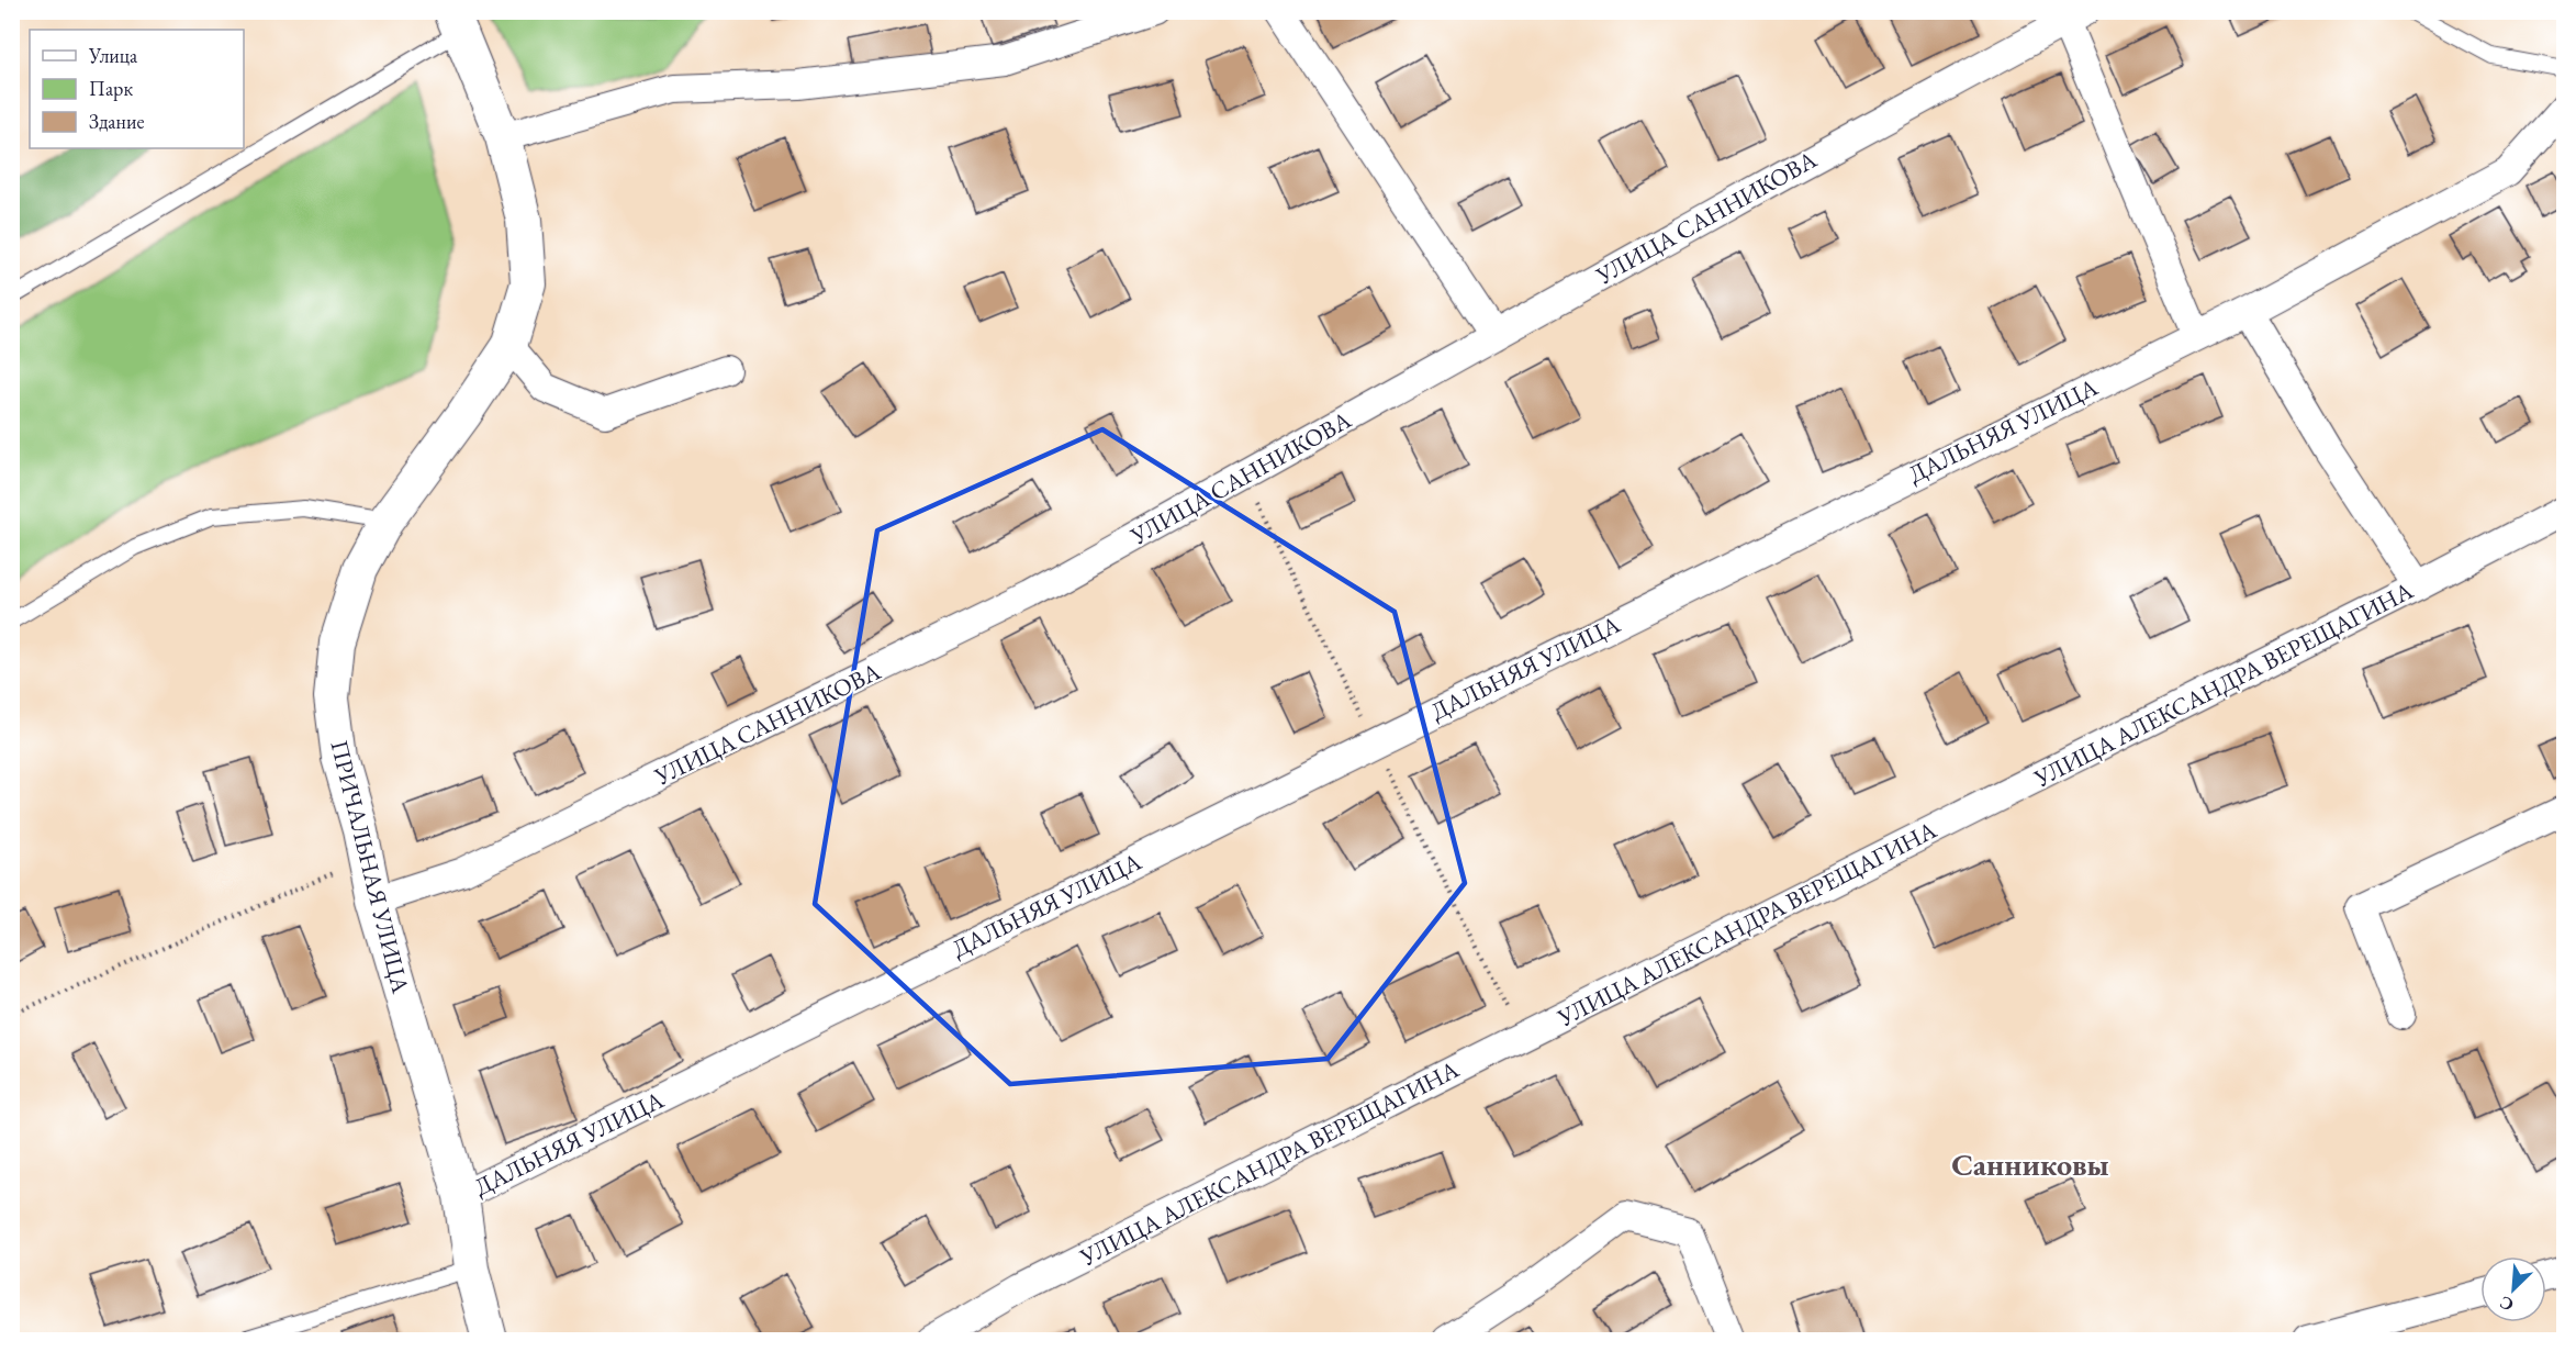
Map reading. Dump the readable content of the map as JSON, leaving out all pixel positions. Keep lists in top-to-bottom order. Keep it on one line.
{"streets":{"street":["УЛИЦА САННИКОВА","ДАЛЬНЯЯ УЛИЦА","УЛИЦА АЛЕКСАНДРА ВЕРЕЩАГИНА","ПРИЧАЛЬНАЯ УЛИЦА"]},"crossings":[["УЛИЦА САННИКОВА","ПРИЧАЛЬНАЯ УЛИЦА"],["ДАЛЬНЯЯ УЛИЦА","ПРИЧАЛЬНАЯ УЛИЦА"]],"districts":["Санниковы"],"legend":["Улица","Парк","Здание"],"north":"bottom left"}
